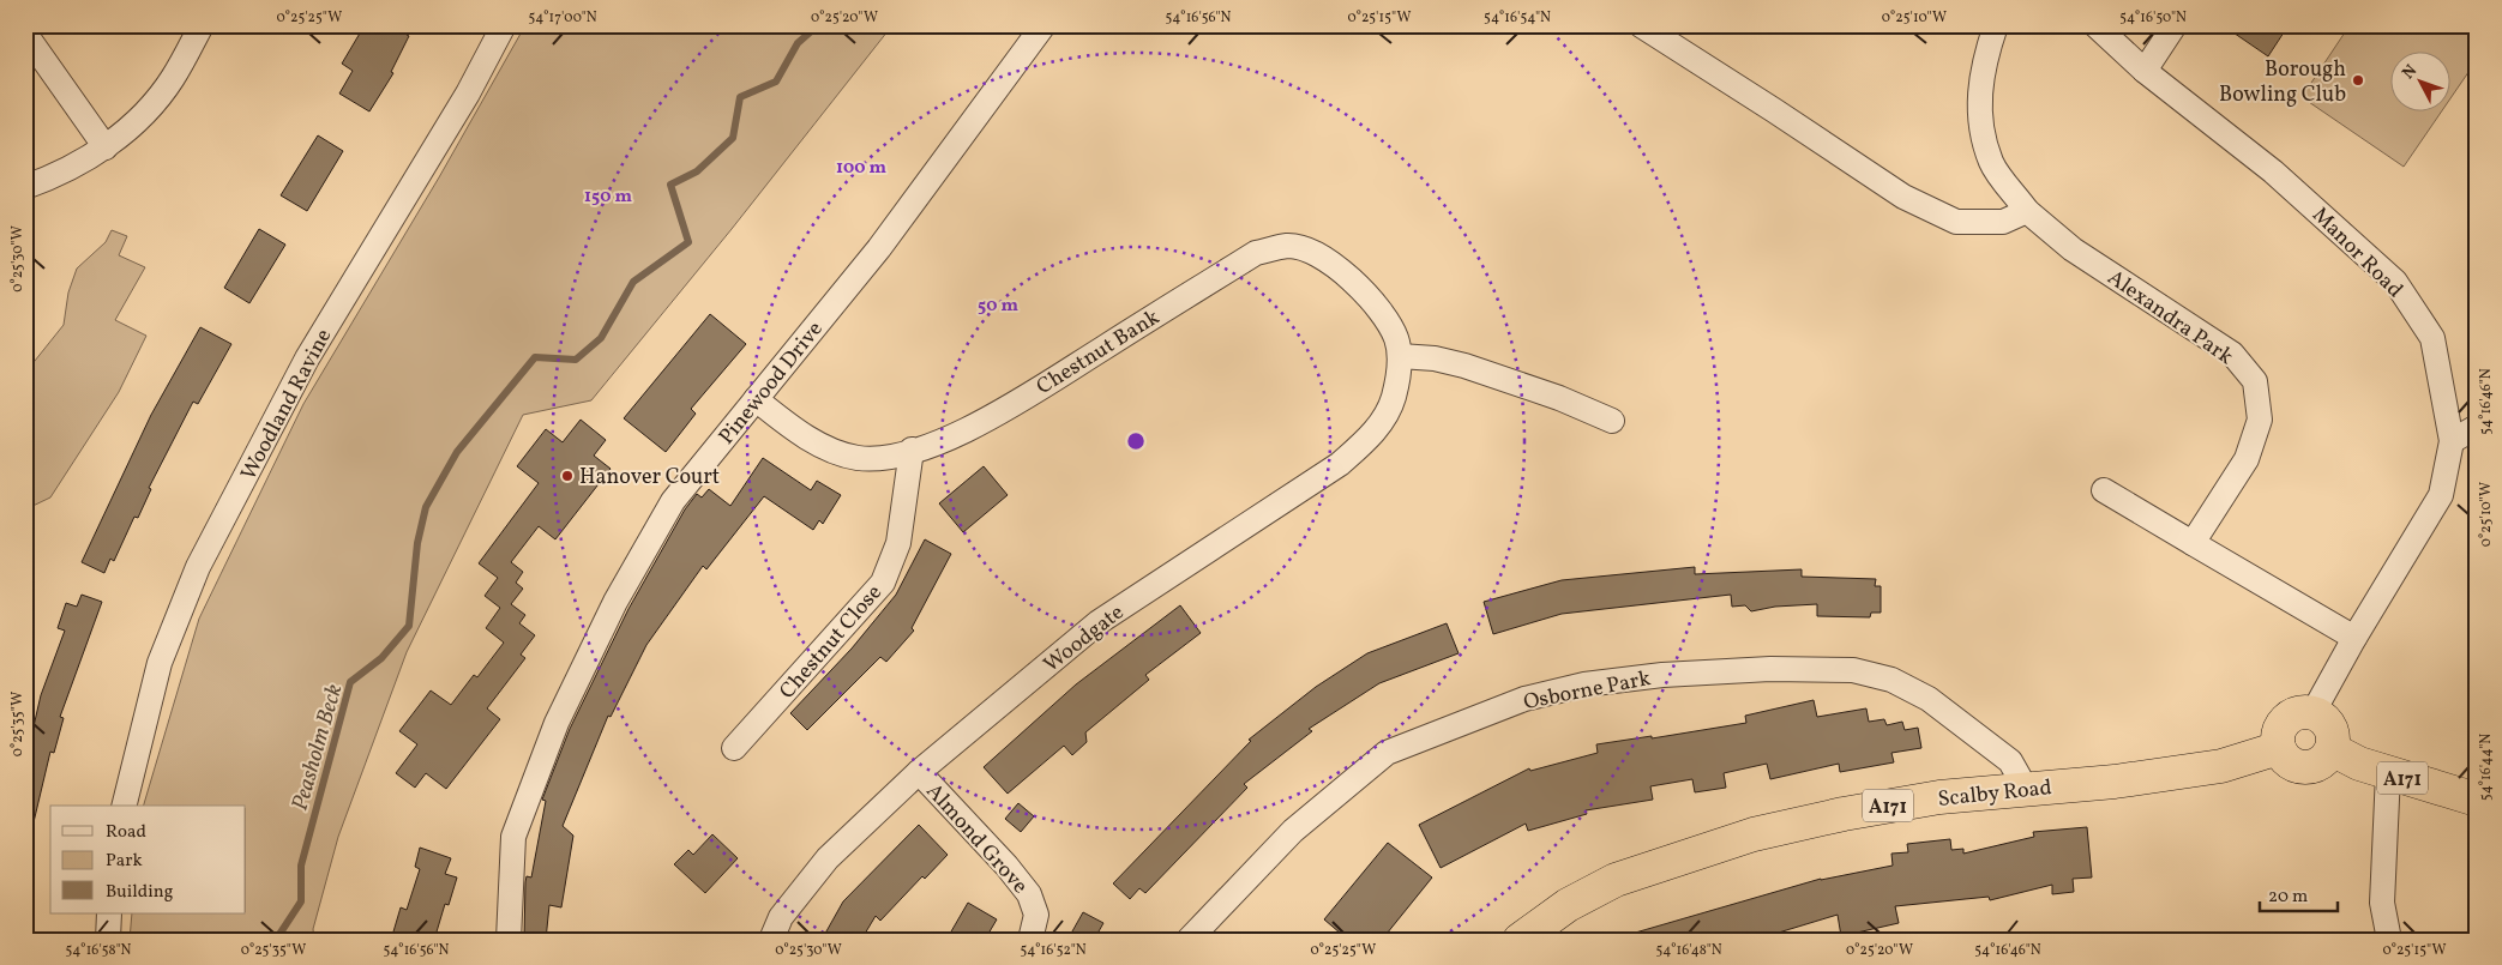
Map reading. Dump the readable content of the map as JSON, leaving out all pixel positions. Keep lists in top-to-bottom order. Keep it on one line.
{"streets":{"highway":["A171","Scalby Road"],"street":["Manor Road","Alexandra Park","Chestnut Bank","Pinewood Drive","Woodland Ravine","Woodgate","Chestnut Close","Osborne Park","Almond Grove"]},"crossings":[["Manor Road","A171"],["Manor Road","Scalby Road"],["Chestnut Bank","Pinewood Drive"],["Chestnut Bank","Woodgate"],["Chestnut Bank","Chestnut Close"],["Woodgate","Almond Grove"],["Osborne Park","Scalby Road"],["A171","Scalby Road"]],"water":["Peasholm Beck"],"places":["Borough Bowling Club","Hanover Court"],"legend":["Road","Park","Building"],"scale_bar":"20 m","north":"top left","coordinates":["0°25'25\"W","54°17'00\"N","0°25'20\"W","54°16'56\"N","0°25'15\"W","54°16'54\"N","0°25'10\"W","54°16'50\"N","0°25'30\"W","54°16'46\"N","0°25'35\"W","54°16'44\"N","54°16'58\"N","54°16'52\"N","54°16'48\"N"],"rings":["100 m","150 m","50 m"]}
